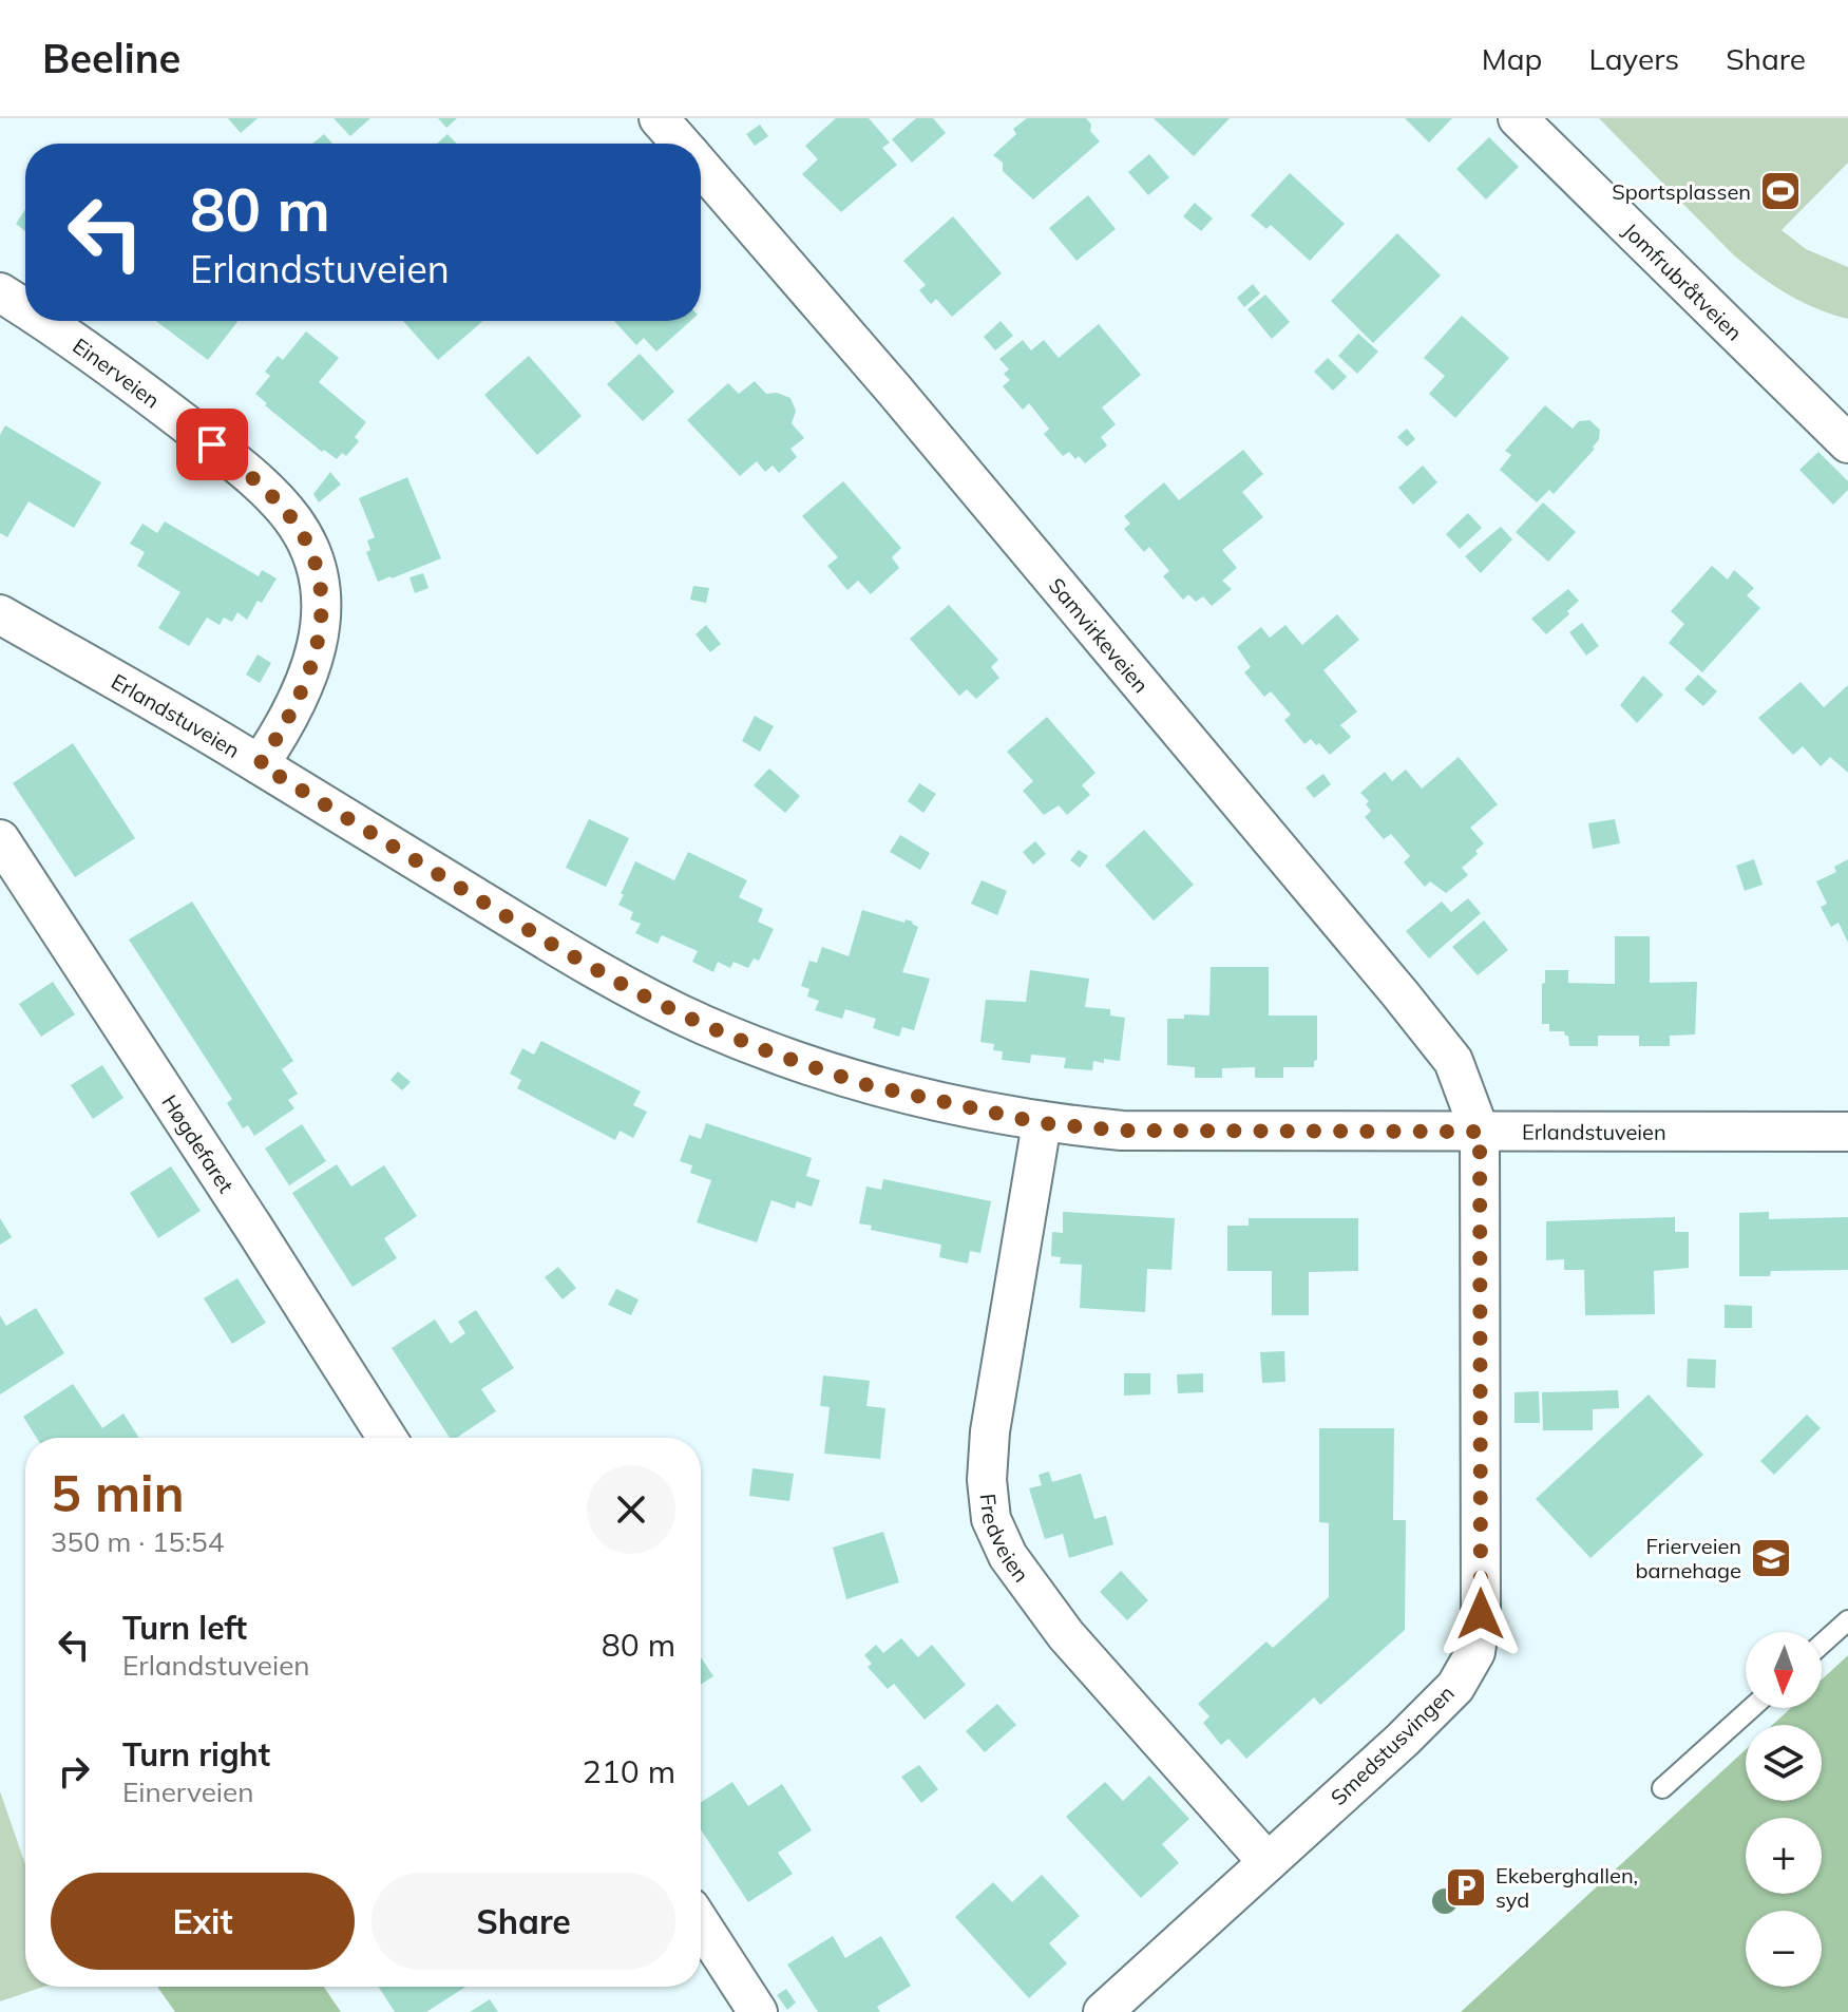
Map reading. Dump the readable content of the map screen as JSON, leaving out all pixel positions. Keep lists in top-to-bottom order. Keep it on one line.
{"streets":{"street":["Jomfrubråtveien","Einerveien","Samvirkeveien","Erlandstuveien","Høgdefaret","Fredveien","Smedstusvingen"]},"crossings":[["Einerveien","Erlandstuveien"],["Samvirkeveien","Erlandstuveien"],["Samvirkeveien","Smedstusvingen"],["Erlandstuveien","Fredveien"],["Erlandstuveien","Smedstusvingen"],["Fredveien","Smedstusvingen"]],"places":{"sports":["Sportsplassen"],"school or university":["Frierveien barnehage"],"parking":["Ekeberghallen, syd"]},"north":"bottom","page":{"header":"Beeline","nav":["Map","Layers","Share"],"turn":["80 m","Erlandstuveien"],"heading":["5 min","350 m · 15:54"],"list":[{"name":"Turn left","note":"Erlandstuveien","value":"80 m"},{"name":"Turn right","note":"Einerveien","value":"210 m"}],"map_buttons":["+","−"],"buttons":["Exit","Share"]}}
